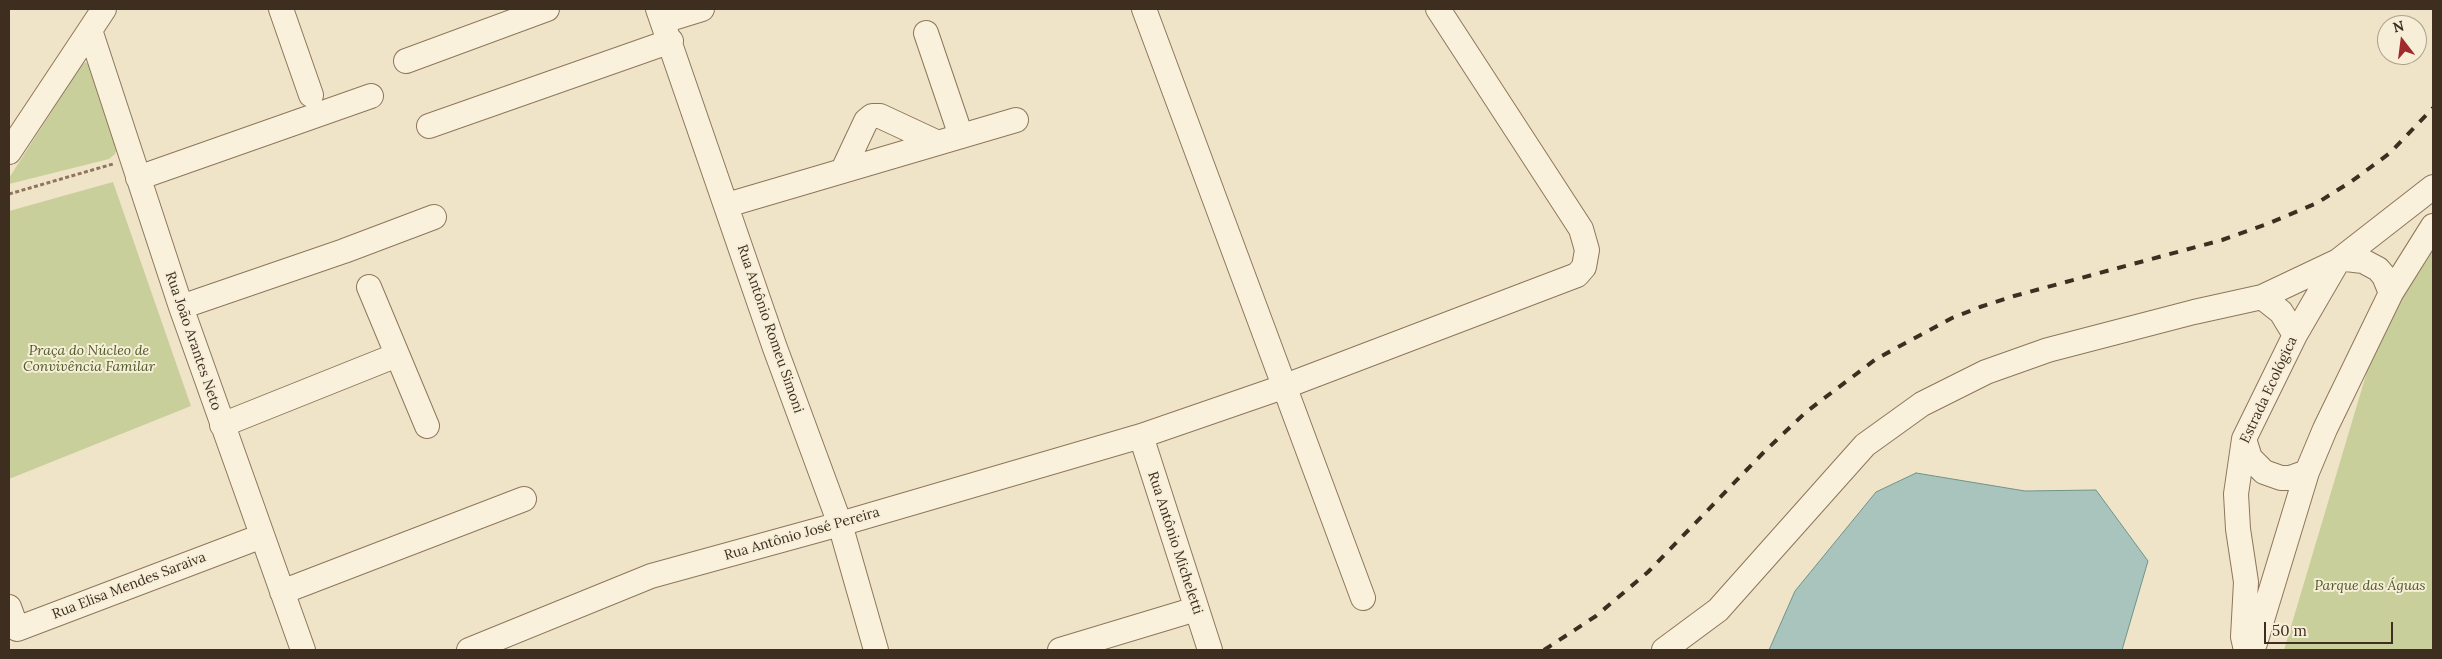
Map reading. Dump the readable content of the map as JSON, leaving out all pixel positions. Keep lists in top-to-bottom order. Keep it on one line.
{"streets":{"street":["Rua Antônio Romeu Simoni","Rua João Arantes Neto","Estrada Ecológica","Rua Antônio José Pereira","Rua Antônio Micheletti","Rua Elisa Mendes Saraiva"]},"crossings":[["Rua Antônio Romeu Simoni","Rua Antônio José Pereira"],["Rua João Arantes Neto","Rua Elisa Mendes Saraiva"],["Rua Antônio José Pereira","Rua Antônio Micheletti"]],"parks":["Praça do Núcleo de Convivência Familar","Parque das Águas"],"scale_bar":"50 m","north":"top"}
